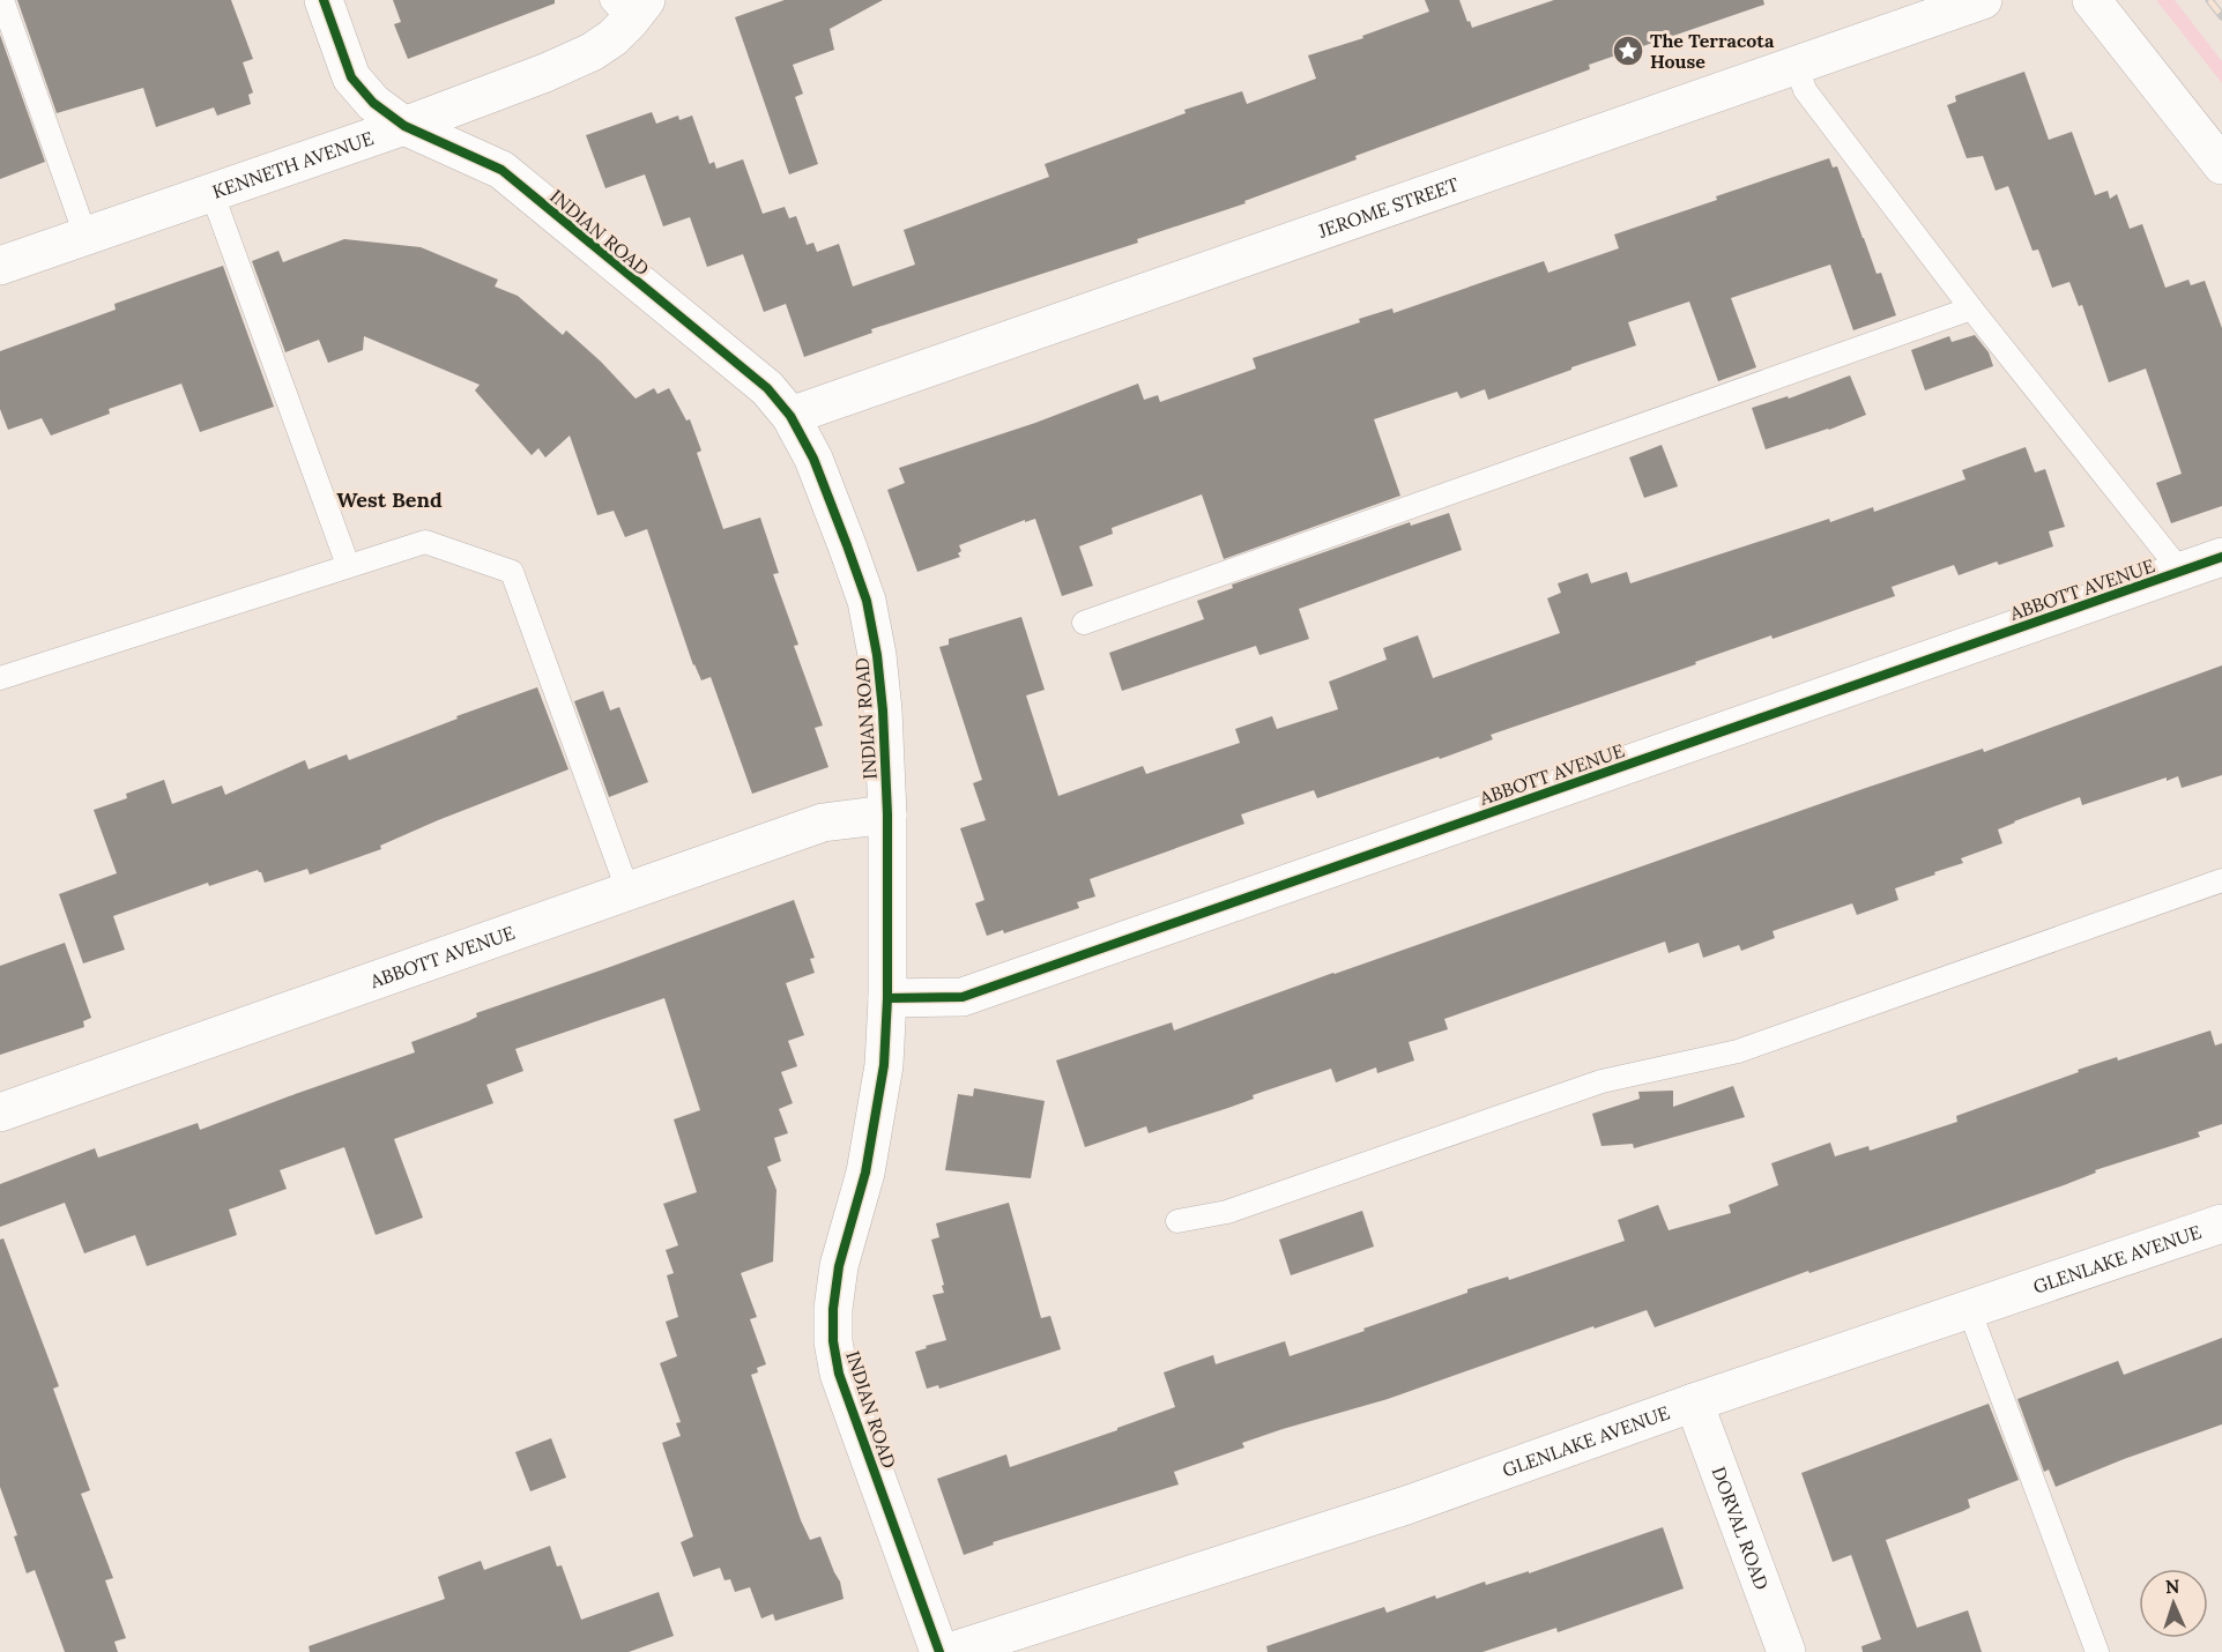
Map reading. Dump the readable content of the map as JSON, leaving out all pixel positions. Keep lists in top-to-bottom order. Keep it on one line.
{"streets":{"street":["KENNETH AVENUE","JEROME STREET","INDIAN ROAD","ABBOTT AVENUE","GLENLAKE AVENUE","DORVAL ROAD"]},"crossings":[["KENNETH AVENUE","INDIAN ROAD"],["JEROME STREET","INDIAN ROAD"],["INDIAN ROAD","ABBOTT AVENUE"],["GLENLAKE AVENUE","DORVAL ROAD"]],"districts":["West Bend"],"places":{"place":["The Terracota House"]},"north":"top"}
